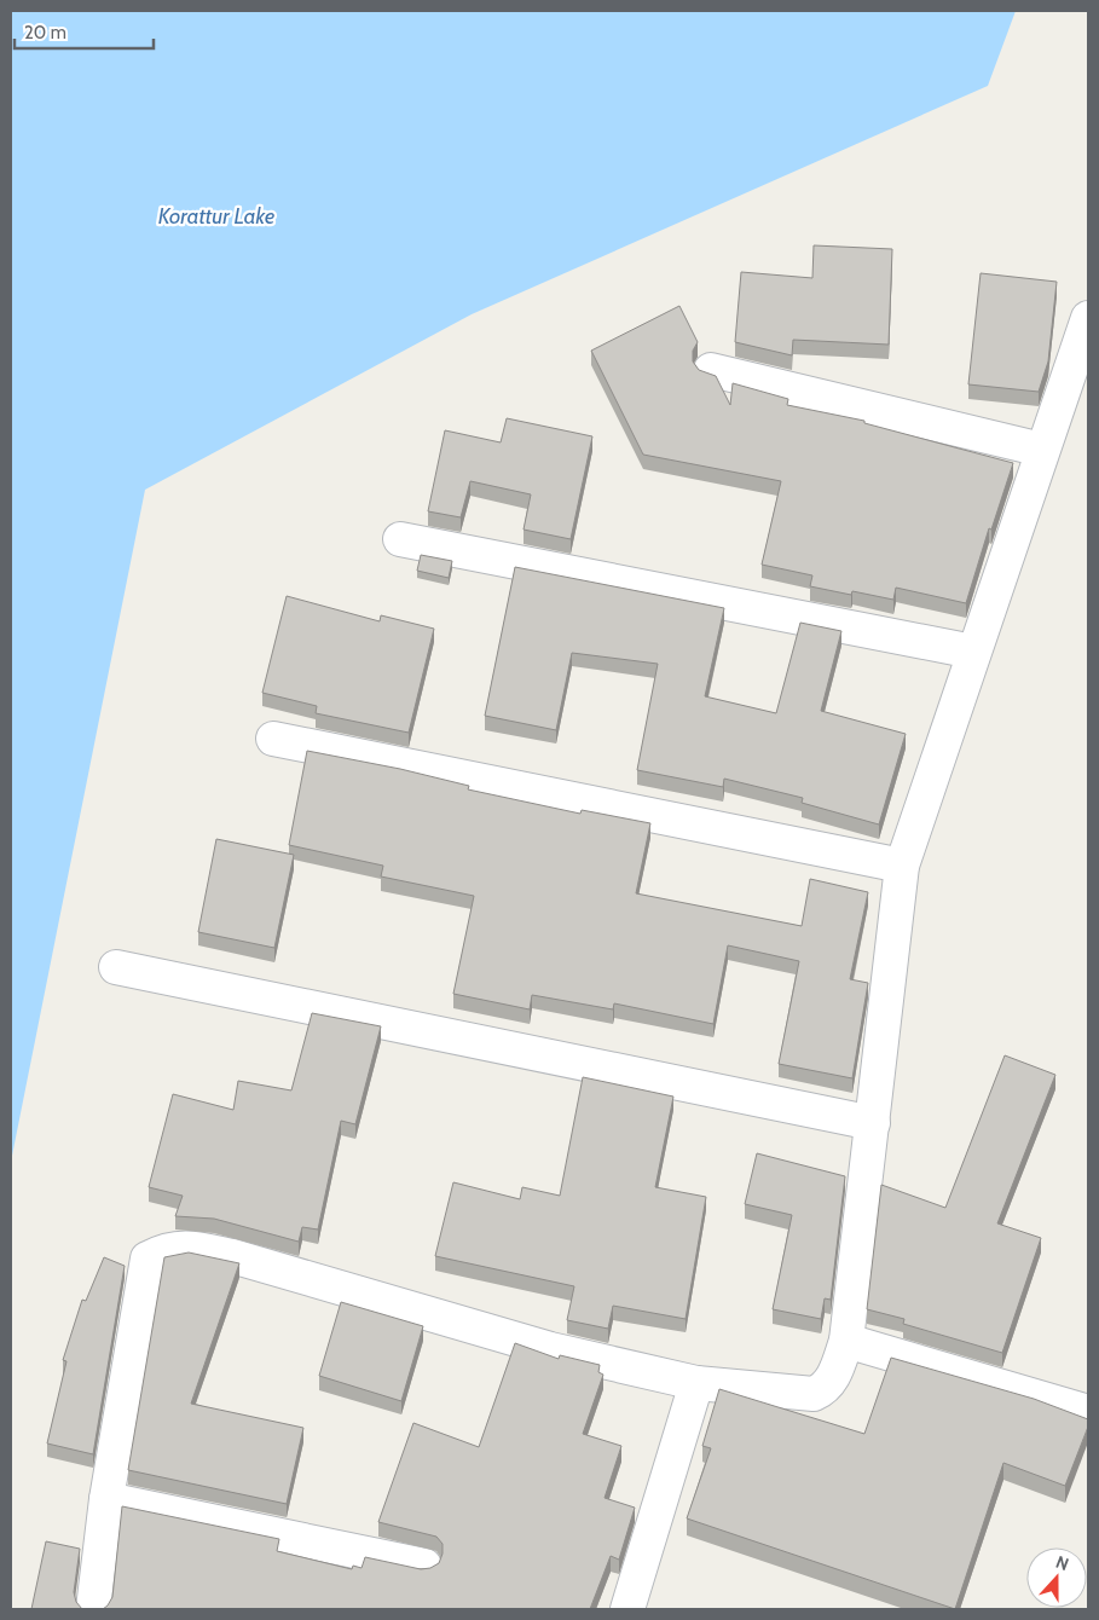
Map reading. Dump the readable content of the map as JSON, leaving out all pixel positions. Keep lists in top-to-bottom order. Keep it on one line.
{"water":["Korattur Lake"],"scale_bar":"20 m","north":"top"}
